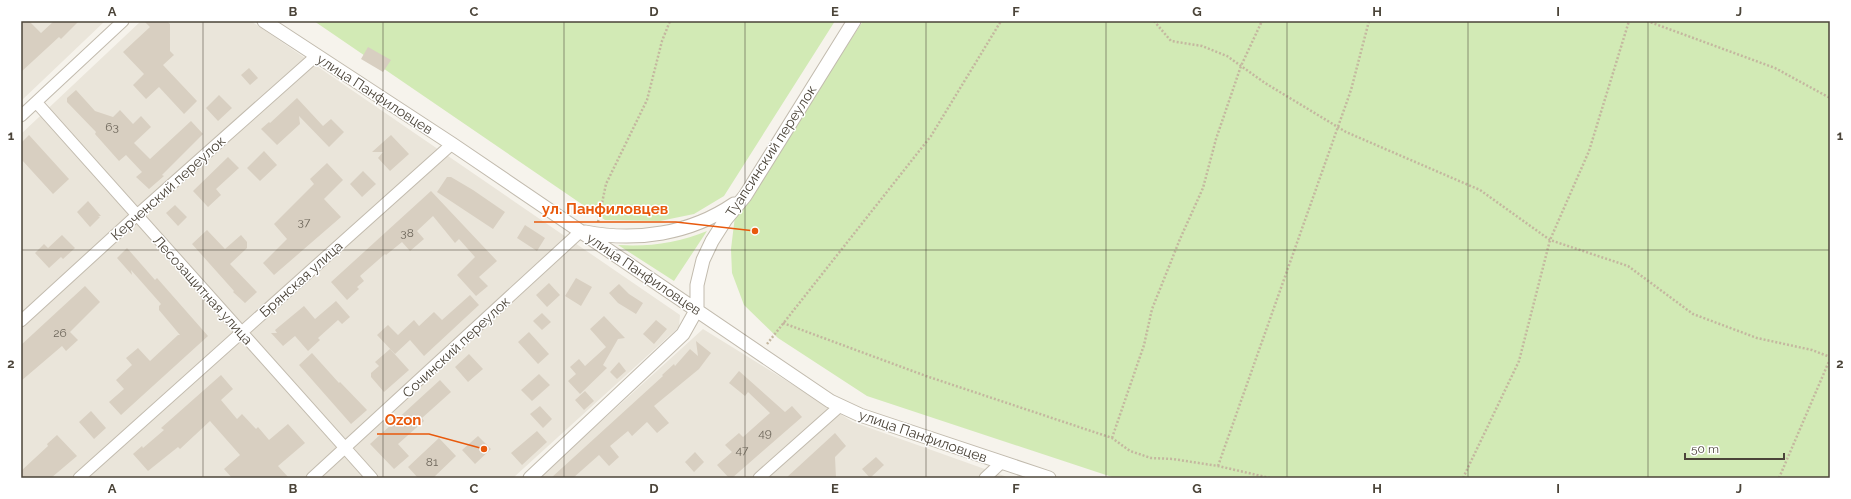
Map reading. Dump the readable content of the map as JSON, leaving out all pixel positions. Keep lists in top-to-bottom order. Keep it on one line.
{"streets":{"street":["улица Панфиловцев","Туапсинский переулок","Керченский переулок","Брянская улица","Лесозащитная улица","Сочинский переулок"]},"crossings":[["улица Панфиловцев","Туапсинский переулок"],["улица Панфиловцев","Керченский переулок"],["улица Панфиловцев","Брянская улица"],["улица Панфиловцев","Сочинский переулок"],["Керченский переулок","Лесозащитная улица"],["Брянская улица","Лесозащитная улица"],["Лесозащитная улица","Сочинский переулок"]],"places":["ул. Панфиловцев","Ozon"],"house_numbers":["63","37","38","26","49","47","81"],"scale_bar":"50 m","grid":{"columns":["A","B","C","D","E","F","G","H","I","J"],"rows":["1","2"]}}
